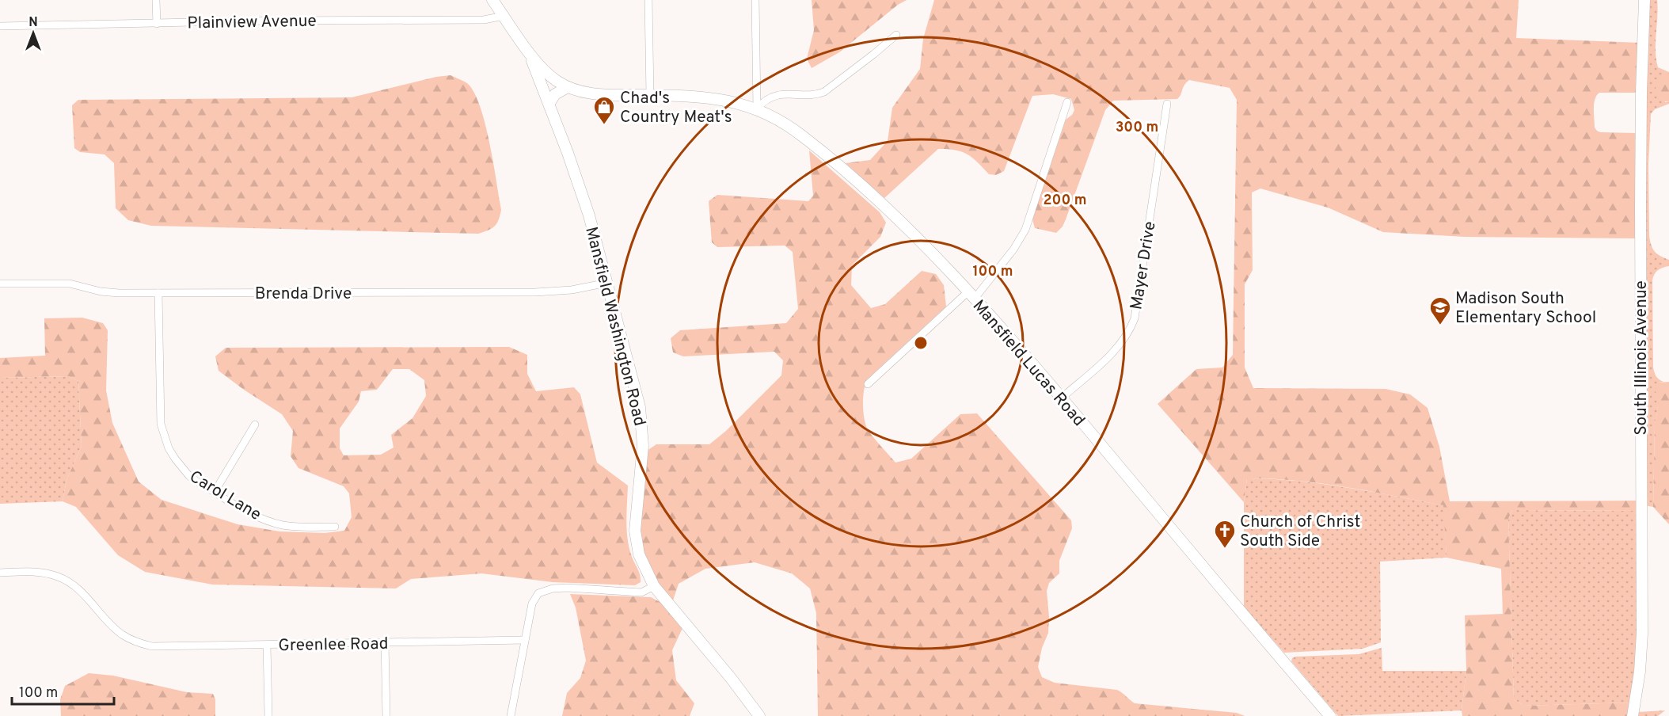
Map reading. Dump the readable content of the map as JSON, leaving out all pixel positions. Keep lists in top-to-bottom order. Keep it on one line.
{"streets":{"street":["Plainview Avenue","Mayer Drive","Brenda Drive","Mansfield Washington Road","South Illinois Avenue","Mansfield Lucas Road","Carol Lane","Greenlee Road"]},"crossings":[["Mayer Drive","Mansfield Lucas Road"],["Brenda Drive","Mansfield Washington Road"],["Brenda Drive","Carol Lane"]],"places":{"shop":["Chad's Country Meat's"],"school or university":["Madison South Elementary School"],"church":["Church of Christ South Side"]},"scale_bar":"100 m","north":"top","rings":["300 m","200 m","100 m"]}
